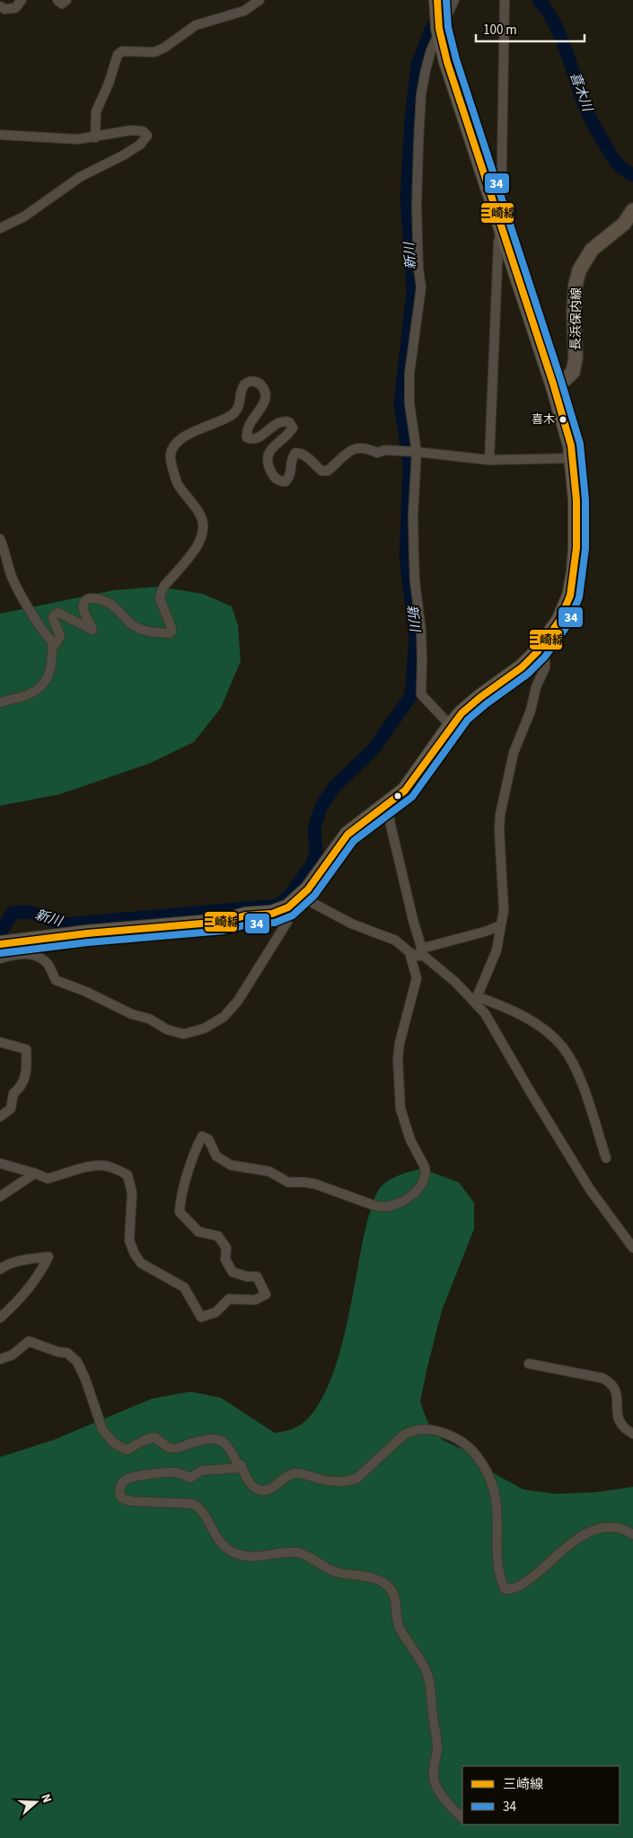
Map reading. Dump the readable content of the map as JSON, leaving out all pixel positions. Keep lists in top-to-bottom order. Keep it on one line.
{"streets":{"main road":["長浜保内線"]},"water":["喜木川","新川"],"places":["喜木"],"lines":["transit line 三崎線","transit line 34"],"legend":["三崎線","34"],"scale_bar":"100 m","north":"right"}
